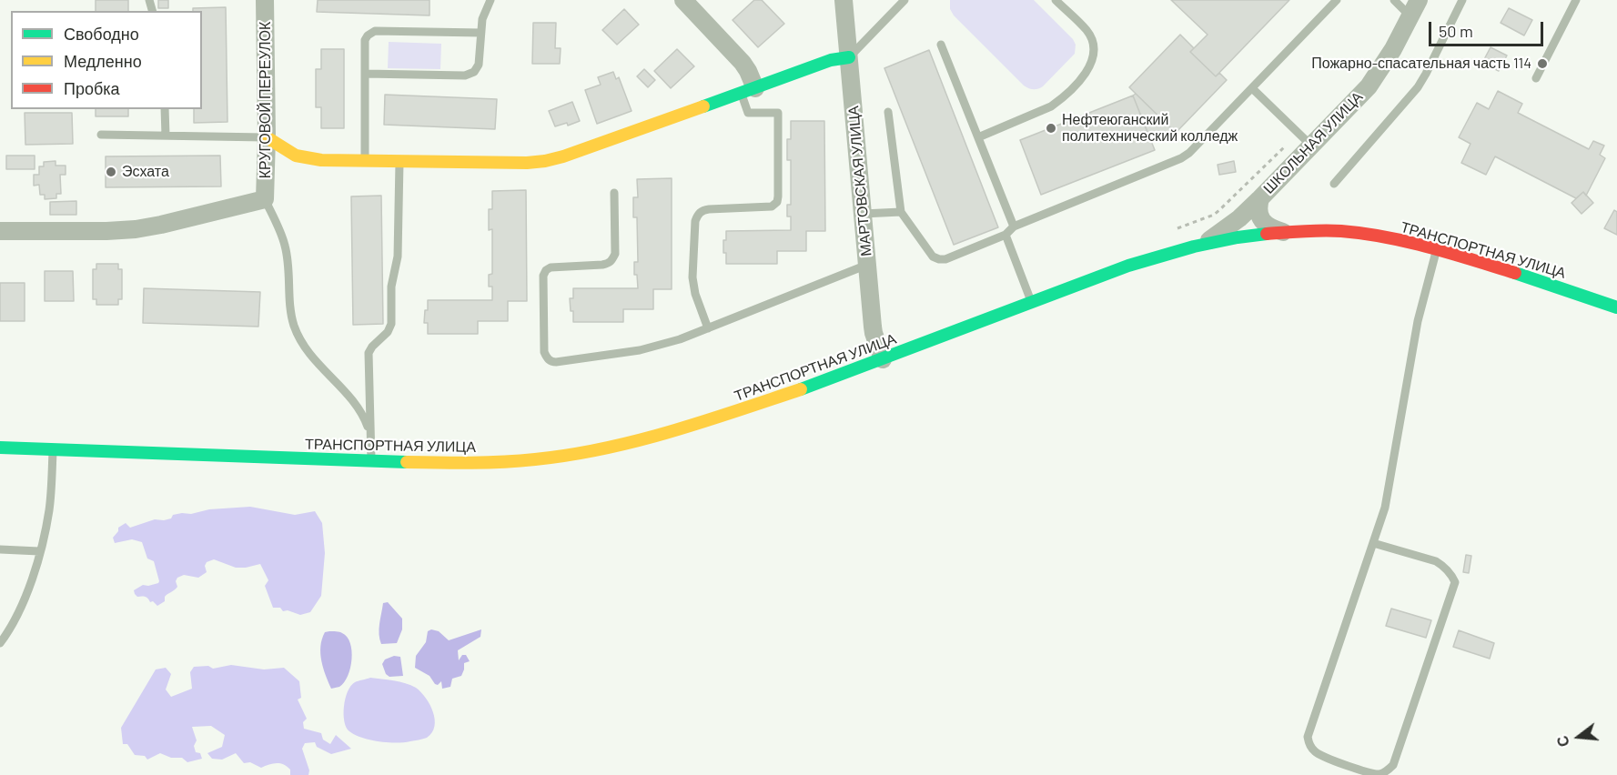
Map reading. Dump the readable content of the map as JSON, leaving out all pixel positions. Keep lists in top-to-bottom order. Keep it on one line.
{"streets":{"street":["КРУГОВОЙ ПЕРЕУЛОК","ШКОЛЬНАЯ УЛИЦА","МАРТОВСКАЯ УЛИЦА","ТРАНСПОРТНАЯ УЛИЦА"]},"crossings":[["ШКОЛЬНАЯ УЛИЦА","ТРАНСПОРТНАЯ УЛИЦА"],["МАРТОВСКАЯ УЛИЦА","ТРАНСПОРТНАЯ УЛИЦА"]],"places":["Пожарно-спасательная часть 114","Нефтеюганский политехнический колледж","Эсхата"],"legend":["Свободно","Медленно","Пробка"],"scale_bar":"50 m","north":"left"}
